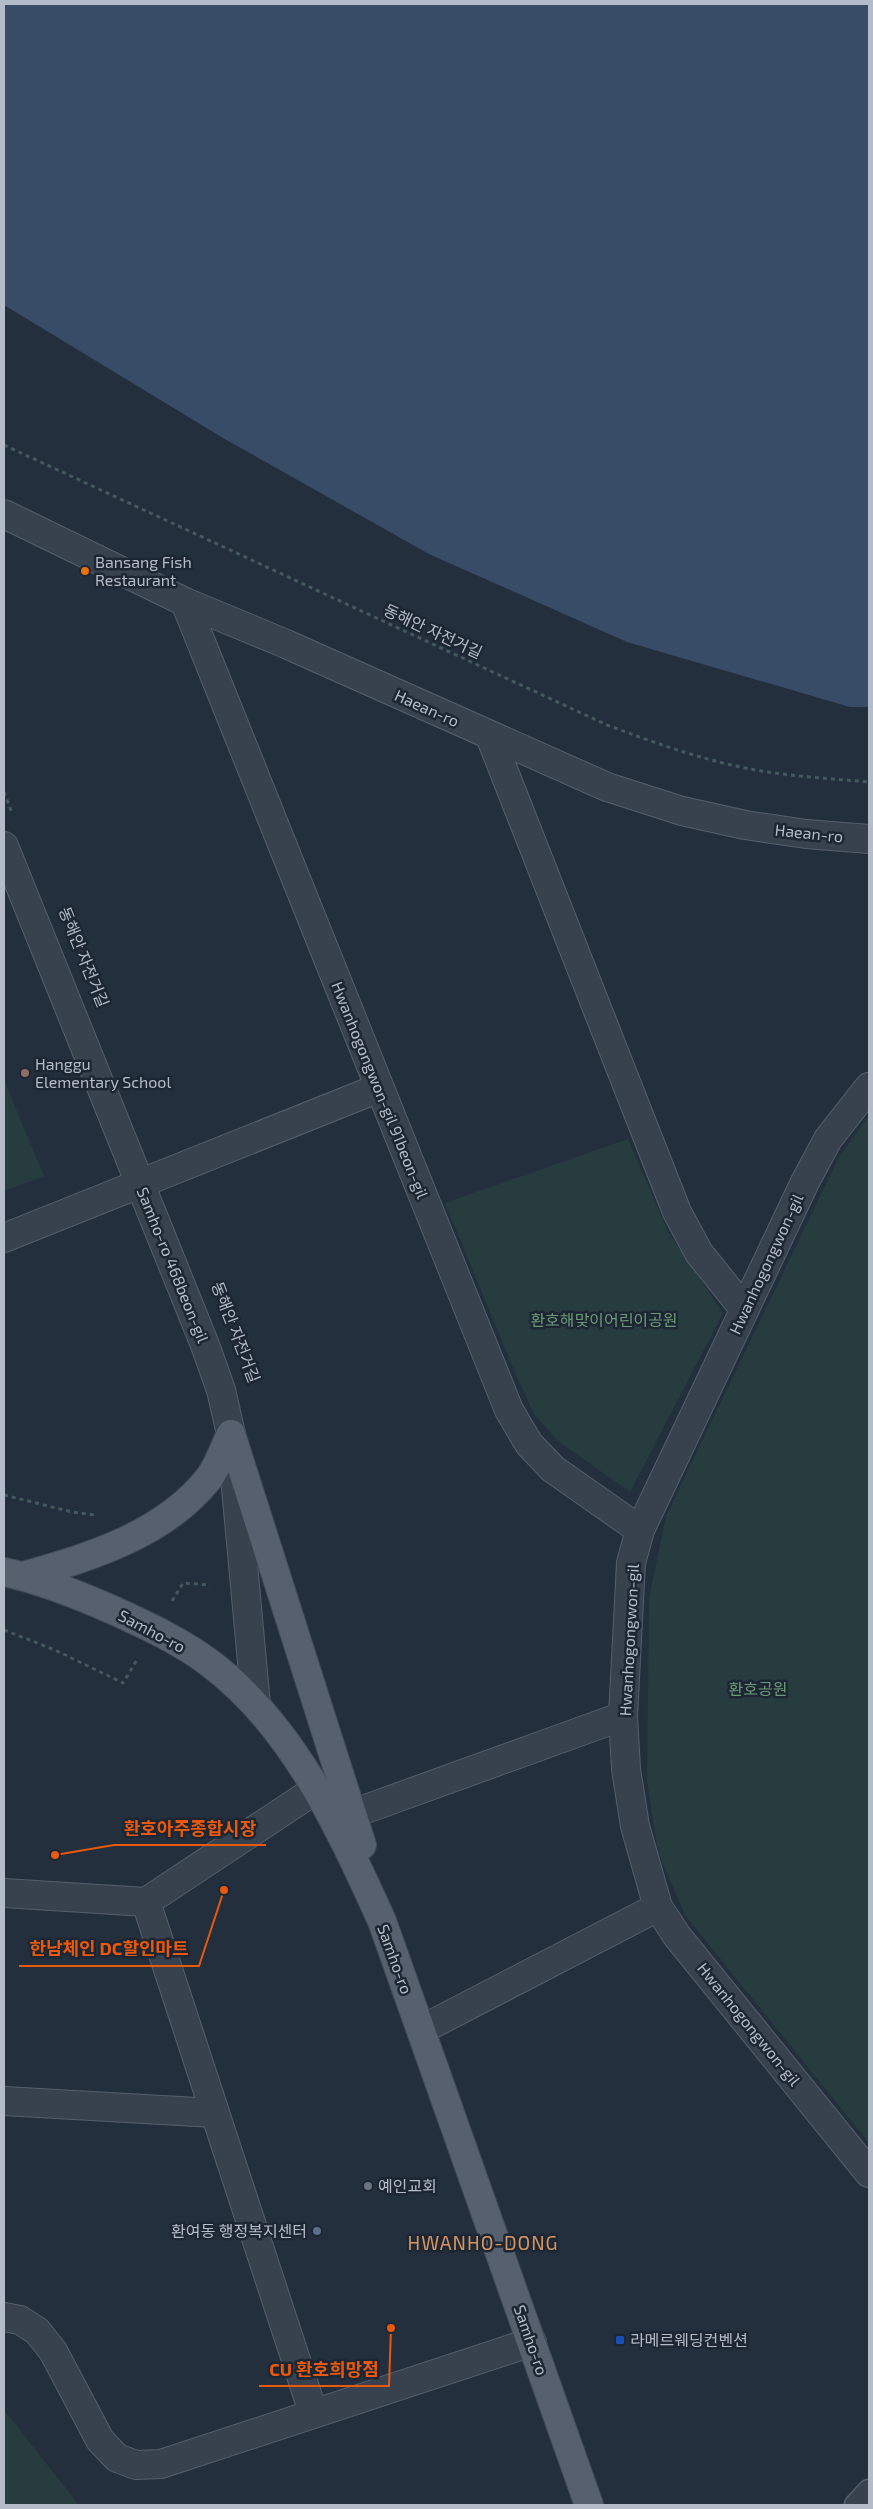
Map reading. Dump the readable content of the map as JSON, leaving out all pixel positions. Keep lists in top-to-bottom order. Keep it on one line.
{"streets":{"main road":["Samho-ro"],"street":["Haean-ro","Hwanhogongwon-gil 91beon-gil","Hwanhogongwon-gil","Samho-ro 468beon-gil"],"path":["동해안 자전거길"]},"crossings":[["Haean-ro","Hwanhogongwon-gil 91beon-gil"],["Hwanhogongwon-gil 91beon-gil","Hwanhogongwon-gil"],["Samho-ro 468beon-gil","Samho-ro"]],"districts":["HWANHO-DONG"],"parks":["환호해맞이어린이공원","환호공원"],"places":{"other":["Bansang Fish Restaurant","Hanggu Elementary School","환호아주종합시장","한남체인 DC할인마트","예인교회","환여동 행정복지센터","CU 환호희망점"],"transit":["라메르웨딩컨벤션"]}}
